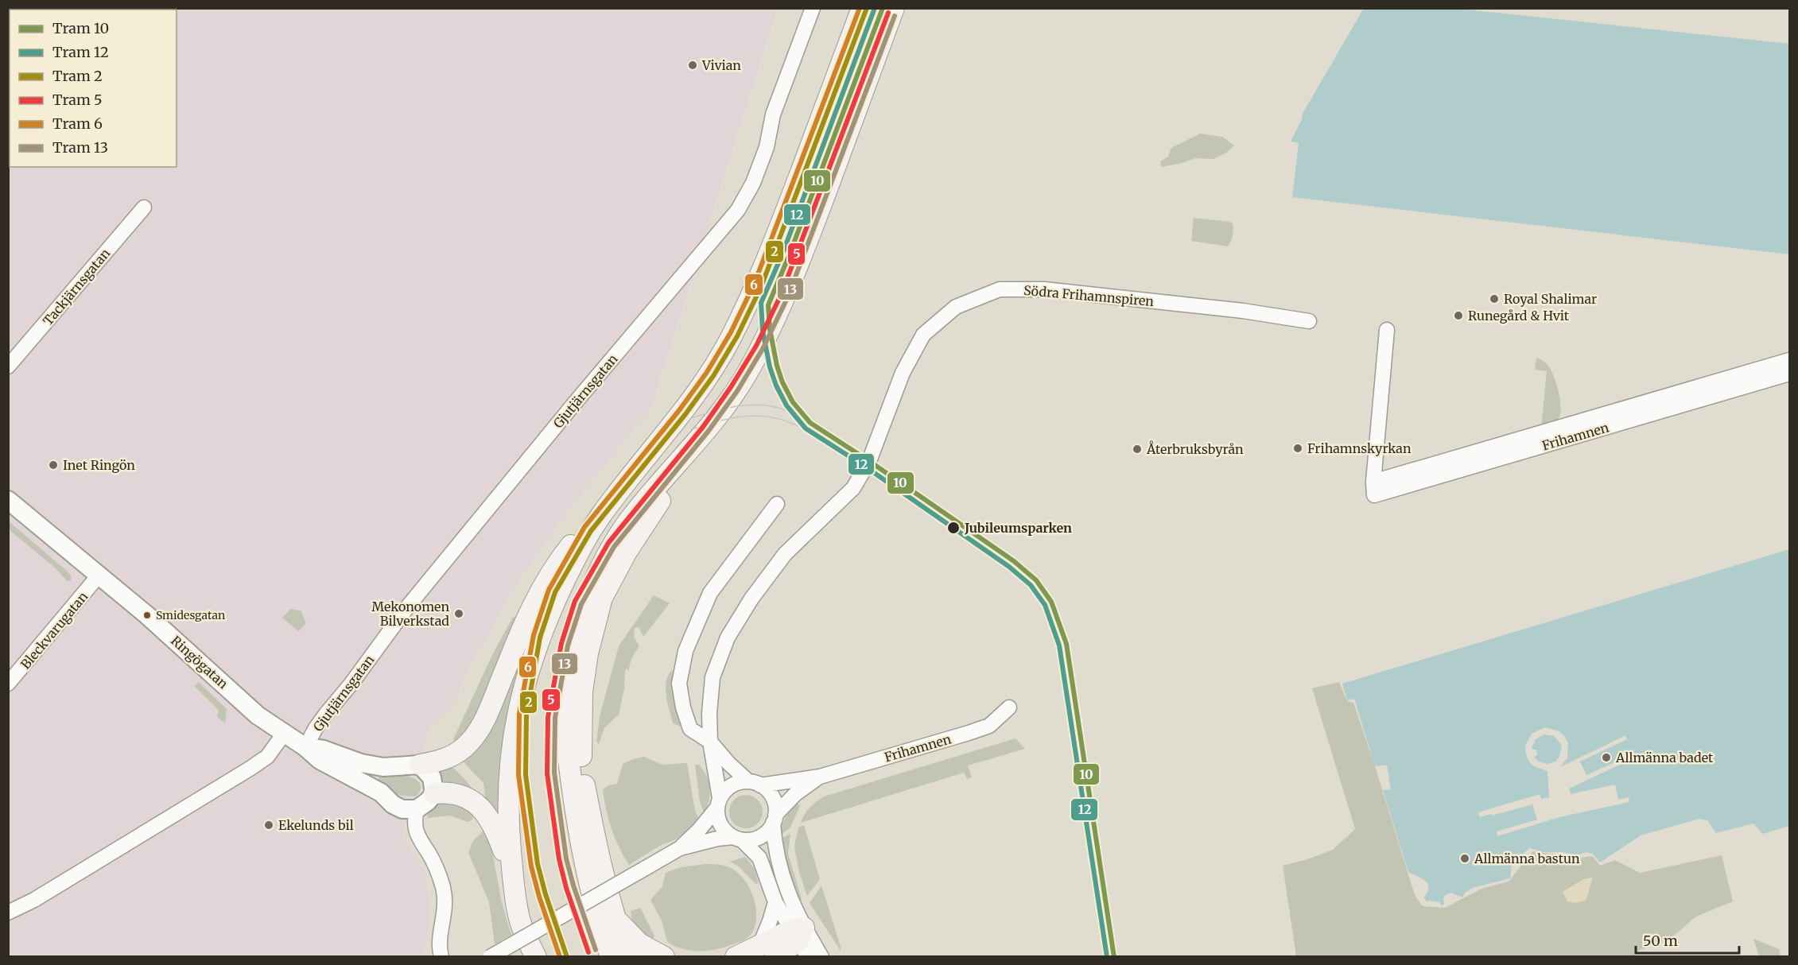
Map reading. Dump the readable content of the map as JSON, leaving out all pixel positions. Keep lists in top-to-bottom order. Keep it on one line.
{"streets":{"street":["Tackjärnsgatan","Södra Frihamnspiren","Gjutjärnsgatan","Frihamnen","Bleckvarugatan","Ringögatan"]},"crossings":[["Gjutjärnsgatan","Ringögatan"],["Bleckvarugatan","Ringögatan"]],"places":["Vivian","Royal Shalimar","Runegård & Hvit","Frihamnskyrkan","Återbruksbyrån","Inet Ringön","Jubileumsparken","Mekonomen Bilverkstad","Smidesgatan","Allmänna badet","Ekelunds bil","Allmänna bastun"],"lines":["tram line 10","tram line 12","tram line 2","tram line 6","tram line 5","tram line 13"],"legend":["Tram 10","Tram 12","Tram 2","Tram 5","Tram 6","Tram 13"],"scale_bar":"50 m"}
